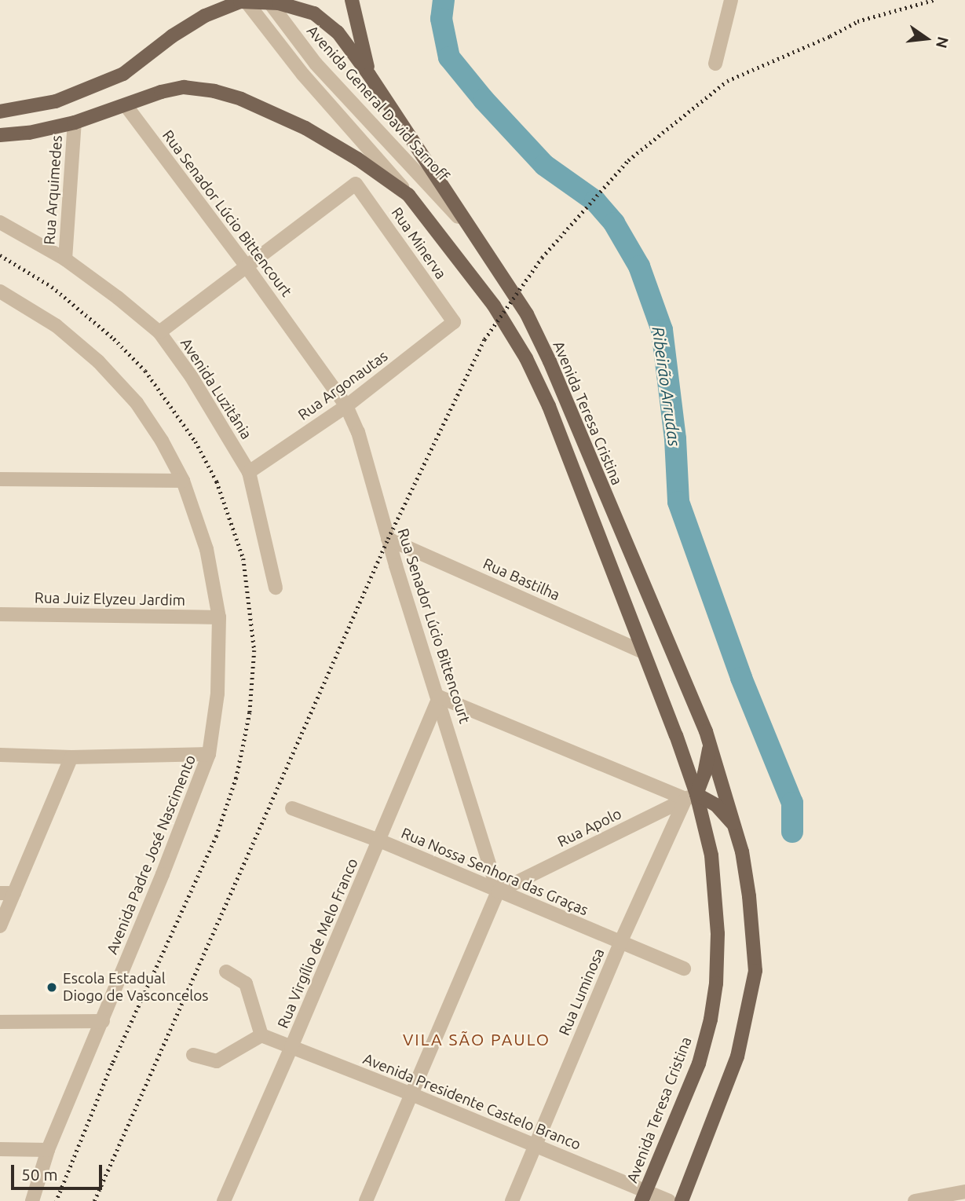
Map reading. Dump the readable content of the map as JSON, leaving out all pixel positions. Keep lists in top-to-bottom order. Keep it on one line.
{"streets":{"main road":["Avenida Teresa Cristina"],"street":["Avenida General David Sarnoff","Rua Arquimedes","Rua Senador Lúcio Bittencourt","Rua Minerva","Rua Argonautas","Avenida Luzitânia","Rua Bastilha","Rua Juiz Elyzeu Jardim","Rua Apolo","Avenida Padre José Nascimento","Rua Nossa Senhora das Graças","Rua Virgílio de Melo Franco","Rua Luminosa","Avenida Presidente Castelo Branco"]},"crossings":[["Avenida General David Sarnoff","Avenida Teresa Cristina"],["Rua Arquimedes","Avenida Luzitânia"],["Rua Arquimedes","Avenida Teresa Cristina"],["Rua Senador Lúcio Bittencourt","Rua Minerva"],["Rua Senador Lúcio Bittencourt","Rua Argonautas"],["Rua Senador Lúcio Bittencourt","Avenida Teresa Cristina"],["Rua Senador Lúcio Bittencourt","Rua Bastilha"],["Rua Senador Lúcio Bittencourt","Rua Apolo"],["Rua Senador Lúcio Bittencourt","Rua Nossa Senhora das Graças"],["Rua Senador Lúcio Bittencourt","Rua Virgílio de Melo Franco"],["Rua Minerva","Rua Argonautas"],["Rua Argonautas","Avenida Luzitânia"],["Avenida Teresa Cristina","Rua Bastilha"],["Avenida Teresa Cristina","Rua Apolo"],["Avenida Teresa Cristina","Rua Luminosa"],["Avenida Teresa Cristina","Avenida Presidente Castelo Branco"],["Rua Juiz Elyzeu Jardim","Avenida Padre José Nascimento"],["Rua Apolo","Rua Nossa Senhora das Graças"],["Rua Apolo","Rua Luminosa"],["Rua Nossa Senhora das Graças","Rua Virgílio de Melo Franco"],["Rua Nossa Senhora das Graças","Rua Luminosa"],["Rua Virgílio de Melo Franco","Avenida Presidente Castelo Branco"],["Rua Luminosa","Avenida Presidente Castelo Branco"]],"districts":["VILA SÃO PAULO"],"water":["Ribeirão Arrudas"],"places":["Escola Estadual Diogo de Vasconcelos"],"scale_bar":"50 m","north":"right"}
